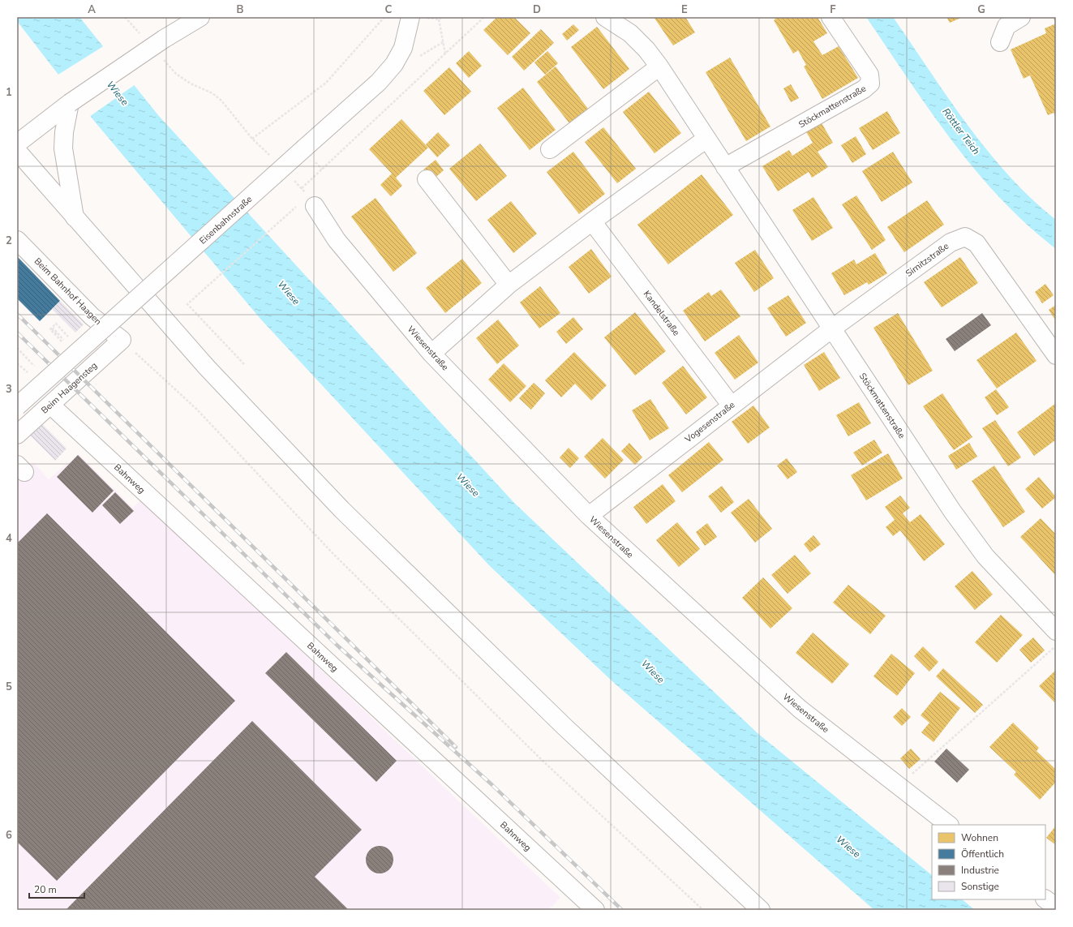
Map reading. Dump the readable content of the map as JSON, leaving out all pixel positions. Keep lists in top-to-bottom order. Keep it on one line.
{"streets":{"street":["Stöckmattenstraße","Eisenbahnstraße","Sirnitzstraße","Beim Bahnhof Haagen","Kandelstraße","Wiesenstraße","Beim Haagensteg","Vogesenstraße","Bahnweg"]},"crossings":[["Stöckmattenstraße","Sirnitzstraße"],["Stöckmattenstraße","Vogesenstraße"],["Sirnitzstraße","Vogesenstraße"],["Beim Bahnhof Haagen","Beim Haagensteg"],["Kandelstraße","Vogesenstraße"],["Wiesenstraße","Vogesenstraße"],["Beim Haagensteg","Bahnweg"]],"water":["Wiese","Röttler Teich"],"legend":["Wohnen","Öffentlich","Industrie","Sonstige"],"scale_bar":"20 m","grid":{"columns":["A","B","C","D","E","F","G"],"rows":["1","2","3","4","5","6"]}}
